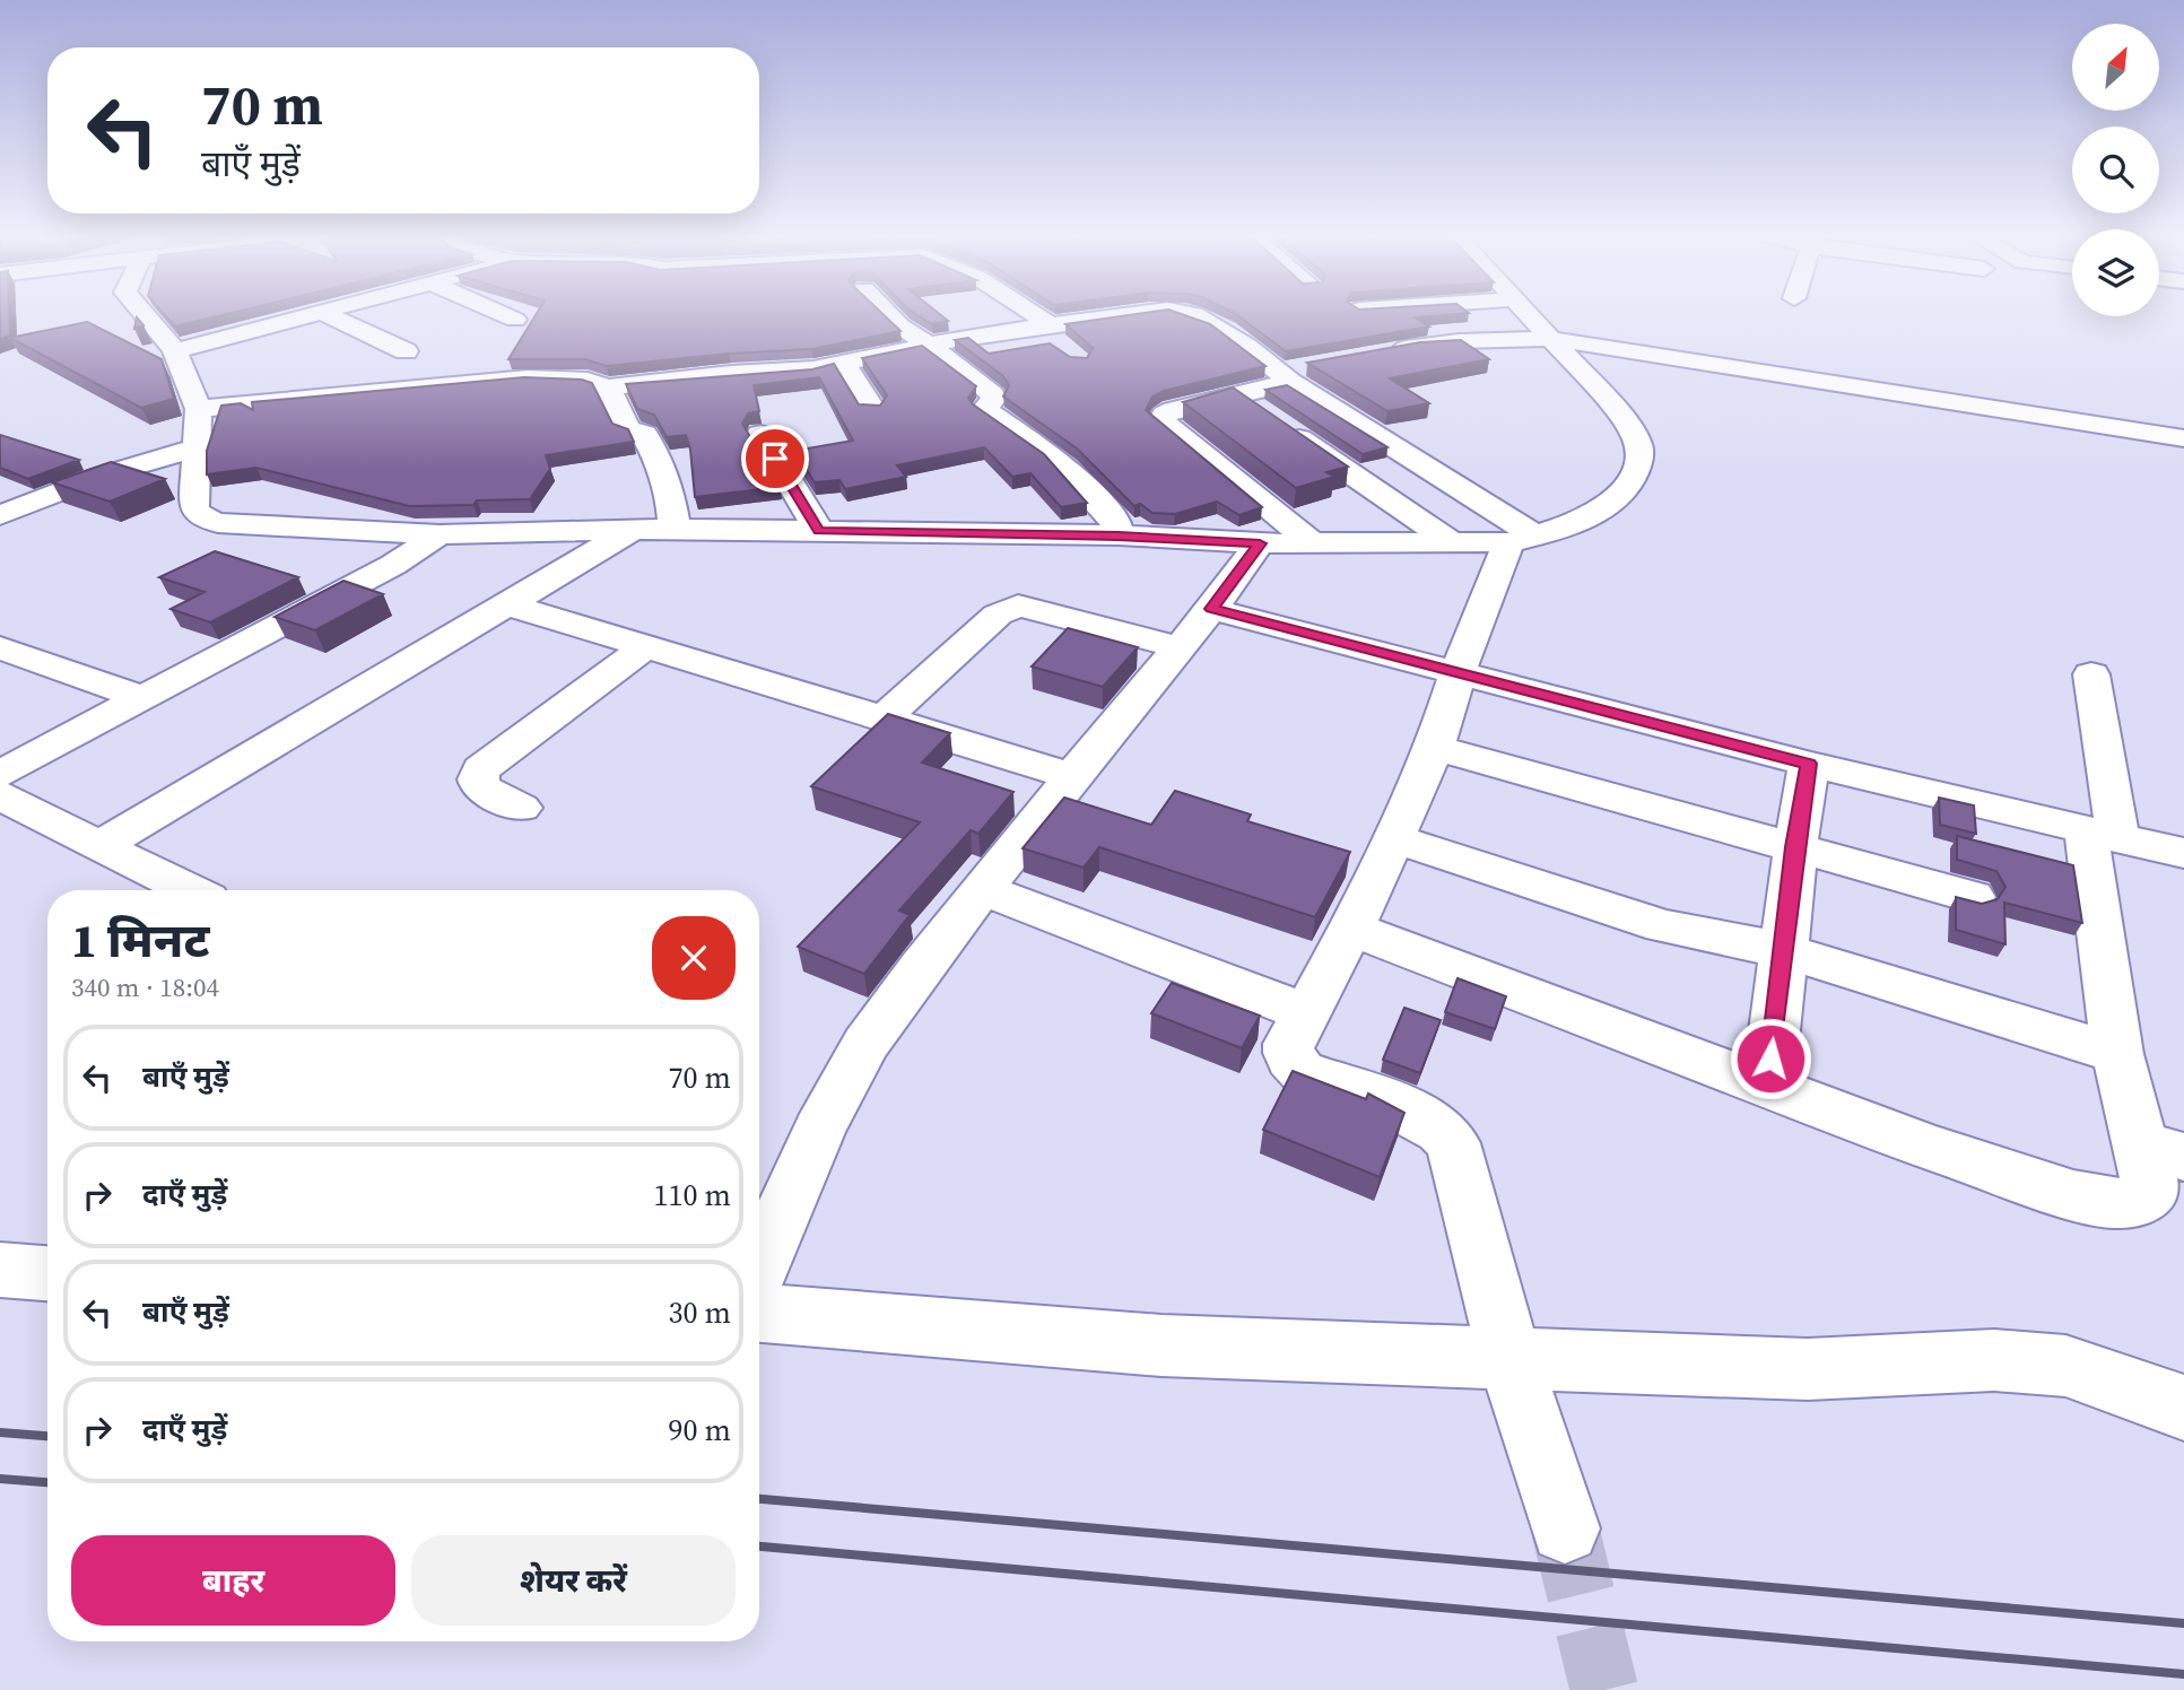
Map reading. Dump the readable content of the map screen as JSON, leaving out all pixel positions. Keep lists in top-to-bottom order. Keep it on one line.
{"north":"top right","page":{"turn":["70 m","बाएँ मुड़ें"],"heading":["1 मिनट","340 m · 18:04"],"list":[{"name":"बाएँ मुड़ें","value":"70 m"},{"name":"दाएँ मुड़ें","value":"110 m"},{"name":"बाएँ मुड़ें","value":"30 m"},{"name":"दाएँ मुड़ें","value":"90 m"}],"buttons":["बाहर","शेयर करें"]}}
